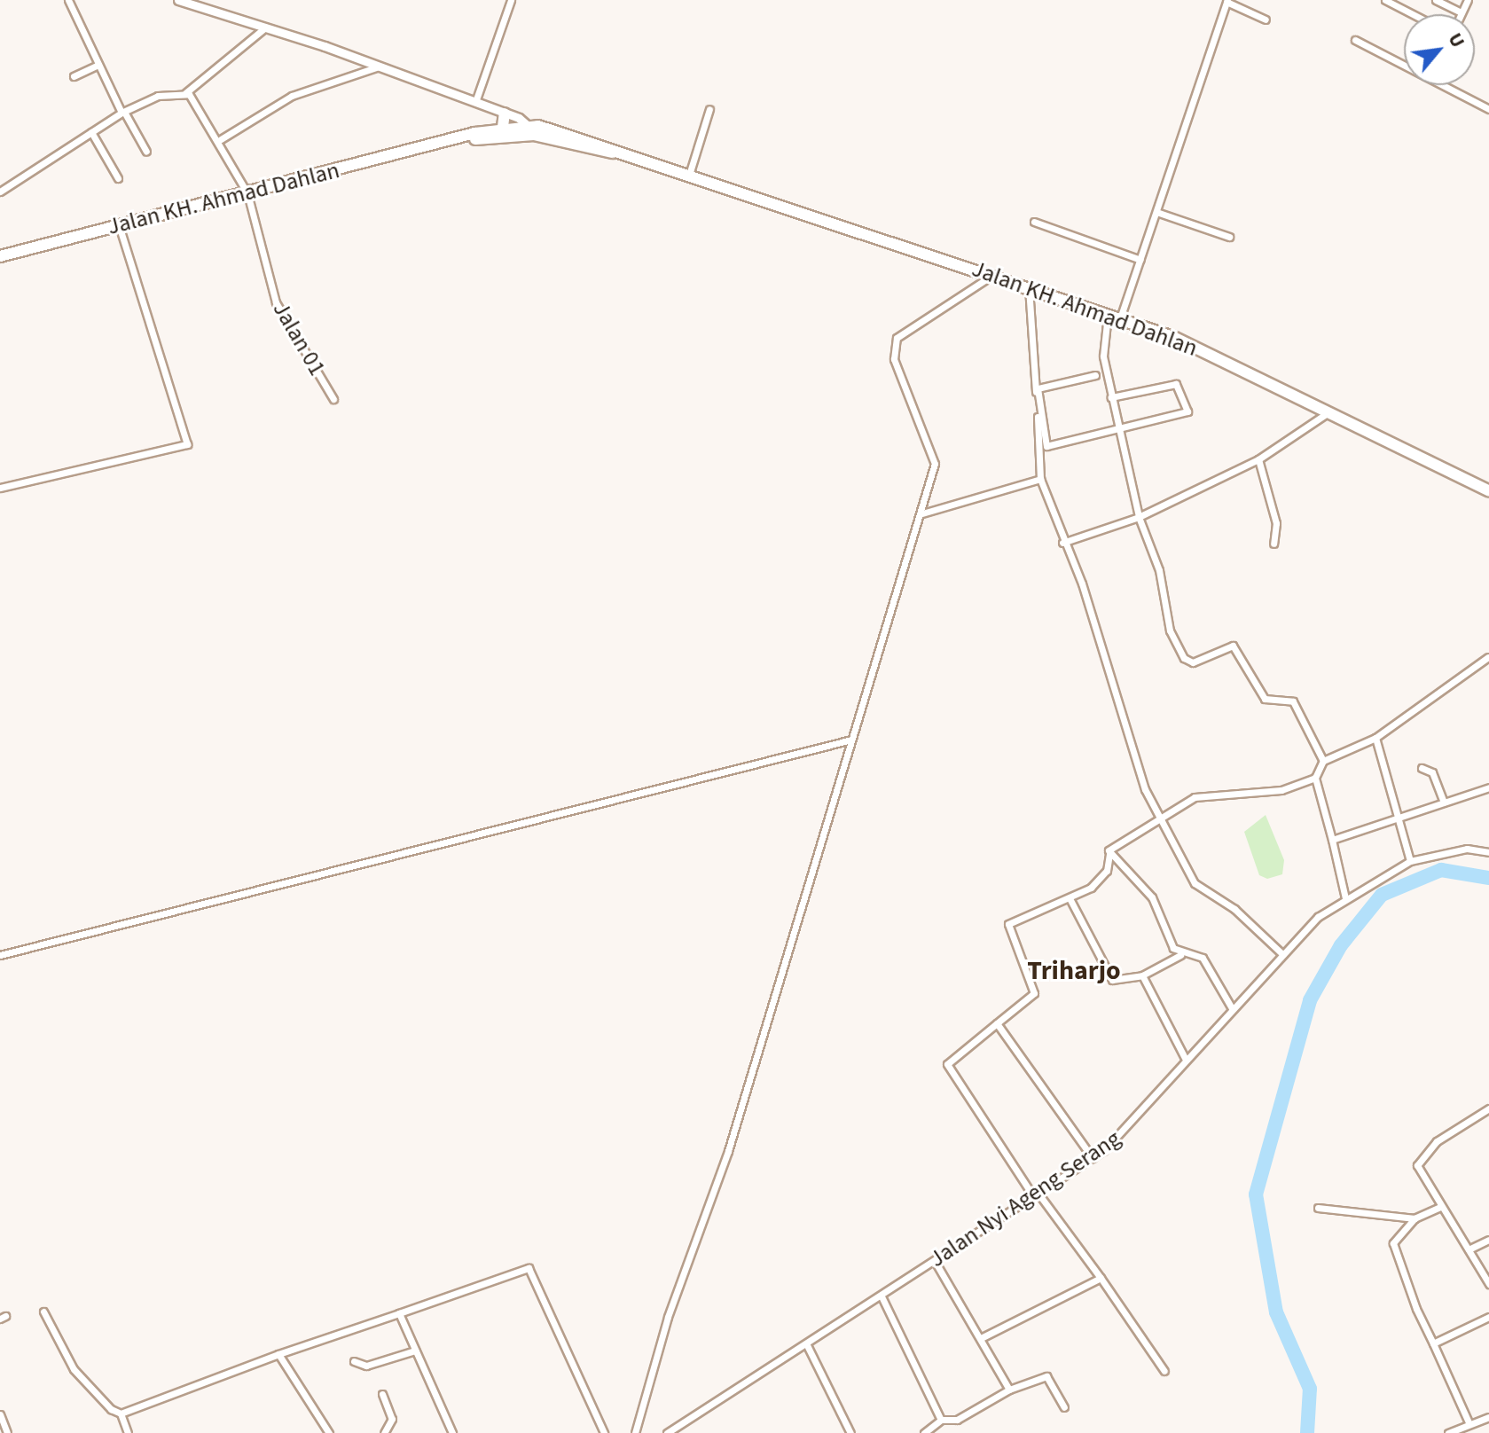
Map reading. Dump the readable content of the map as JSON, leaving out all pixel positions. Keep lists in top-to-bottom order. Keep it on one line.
{"streets":{"highway":["Jalan KH. Ahmad Dahlan"],"street":["Jalan 01","Jalan Nyi Ageng Serang"]},"crossings":[["Jalan KH. Ahmad Dahlan","Jalan 01"]],"districts":["Triharjo"],"north":"top right"}
